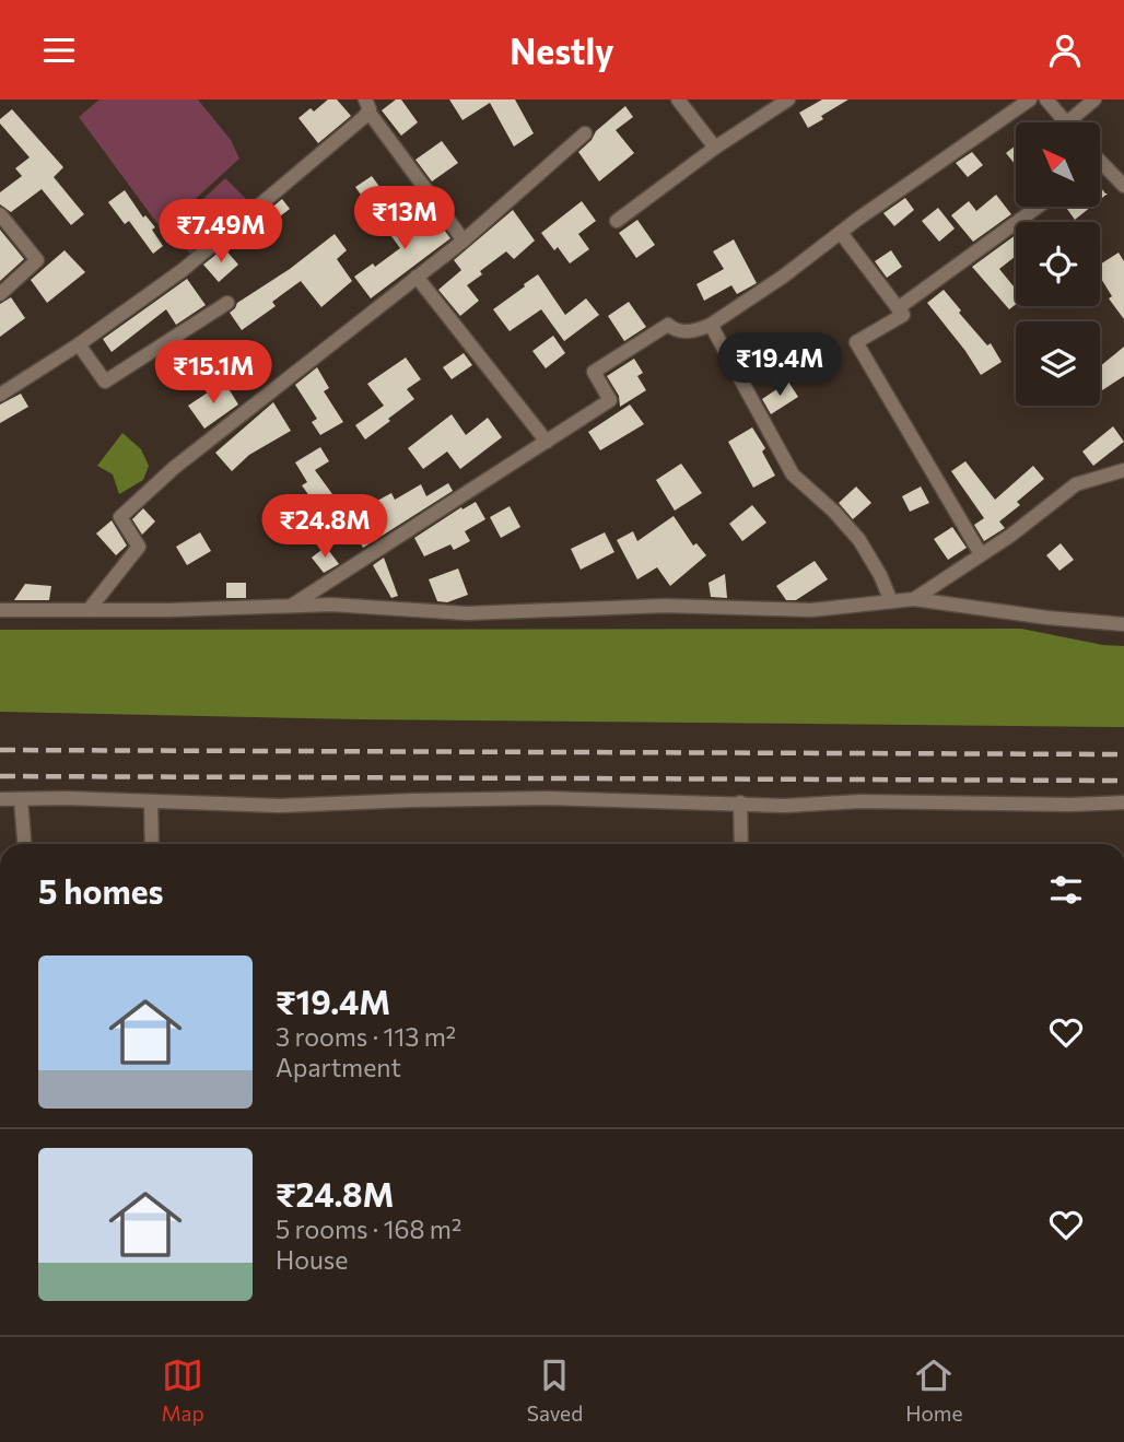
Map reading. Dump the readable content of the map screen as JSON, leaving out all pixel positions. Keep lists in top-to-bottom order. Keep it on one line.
{"north":"top left","page":{"header":"Nestly","price":["₹13M","₹7.49M","₹19.4M","₹15.1M","₹24.8M"],"heading":"5 homes","list":[{"name":"₹19.4M","note":"3 rooms · 113 m² · Apartment"},{"name":"₹24.8M","note":"5 rooms · 168 m² · House"}],"tabs":["Map","Saved","Home"]}}
